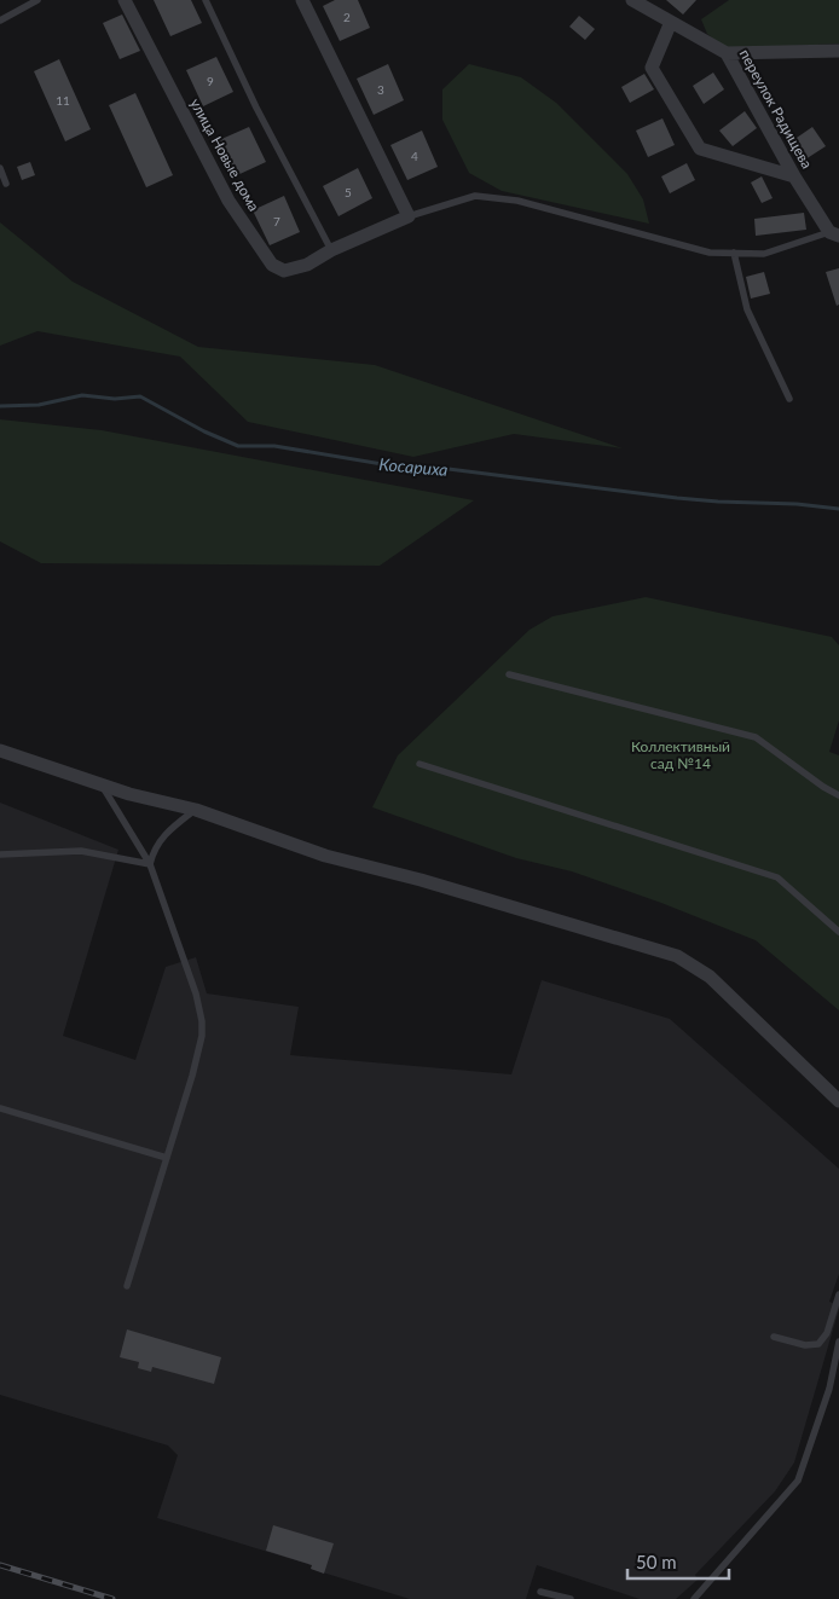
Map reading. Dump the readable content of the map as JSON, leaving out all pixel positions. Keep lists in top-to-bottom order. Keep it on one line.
{"streets":{"street":["переулок Радищева","улица Новые дома"]},"water":["Косариха"],"parks":["Коллективный сад №14"],"house_numbers":["2","9","3","11","4","5","7"],"scale_bar":"50 m"}
